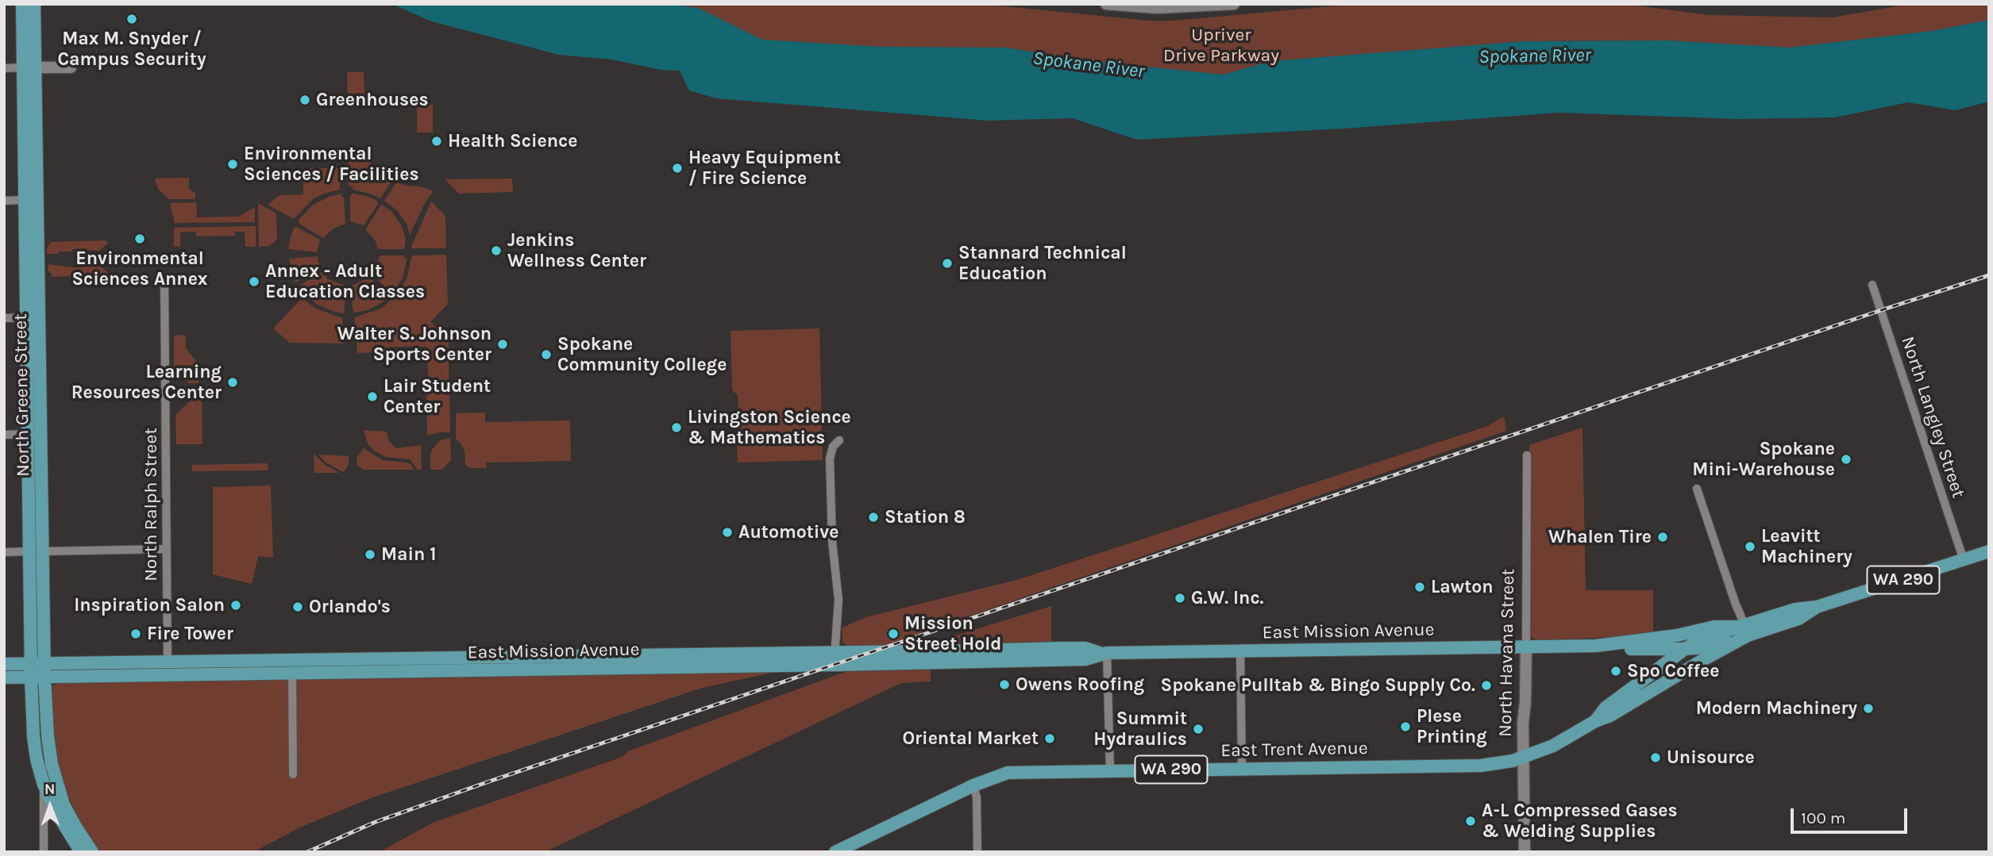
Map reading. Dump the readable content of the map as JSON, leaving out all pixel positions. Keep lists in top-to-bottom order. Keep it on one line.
{"streets":{"main road":["North Greene Street","WA 290","East Mission Avenue","East Trent Avenue"],"street":["North Langley Street","North Ralph Street","North Havana Street"]},"crossings":[["North Greene Street","East Mission Avenue"],["North Langley Street","East Trent Avenue"],["North Ralph Street","East Mission Avenue"],["East Mission Avenue","North Havana Street"],["East Mission Avenue","East Trent Avenue"],["North Havana Street","East Trent Avenue"]],"water":["Spokane River"],"parks":["Upriver Drive Parkway"],"places":["Max M. Snyder / Campus Security","Greenhouses","Health Science","Environmental Sciences / Facilities","Heavy Equipment / Fire Science","Environmental Sciences Annex","Jenkins Wellness Center","Stannard Technical Education","Annex - Adult Education Classes","Walter S. Johnson Sports Center","Spokane Community College","Learning Resources Center","Lair Student Center","Livingston Science & Mathematics","Spokane Mini-Warehouse","Station 8","Automotive","Whalen Tire","Leavitt Machinery","Main 1","Lawton","G.W. Inc.","Inspiration Salon","Orlando's","Fire Tower","Mission Street Hold","Spo Coffee","Owens Roofing","Spokane Pulltab & Bingo Supply Co.","Modern Machinery","Plese Printing","Summit Hydraulics","Oriental Market","Unisource","A-L Compressed Gases & Welding Supplies"],"scale_bar":"100 m","north":"top"}
